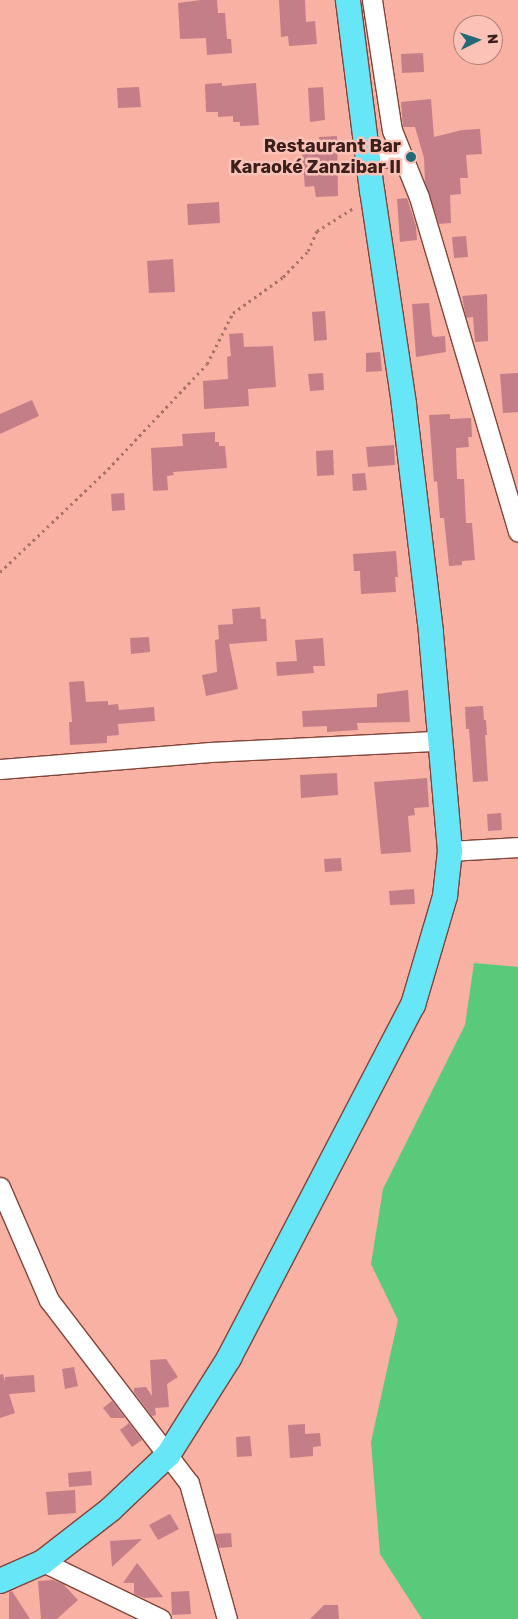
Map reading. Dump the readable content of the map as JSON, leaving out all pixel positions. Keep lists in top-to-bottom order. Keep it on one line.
{"places":["Restaurant Bar Karaoké Zanzibar II"],"north":"right"}
